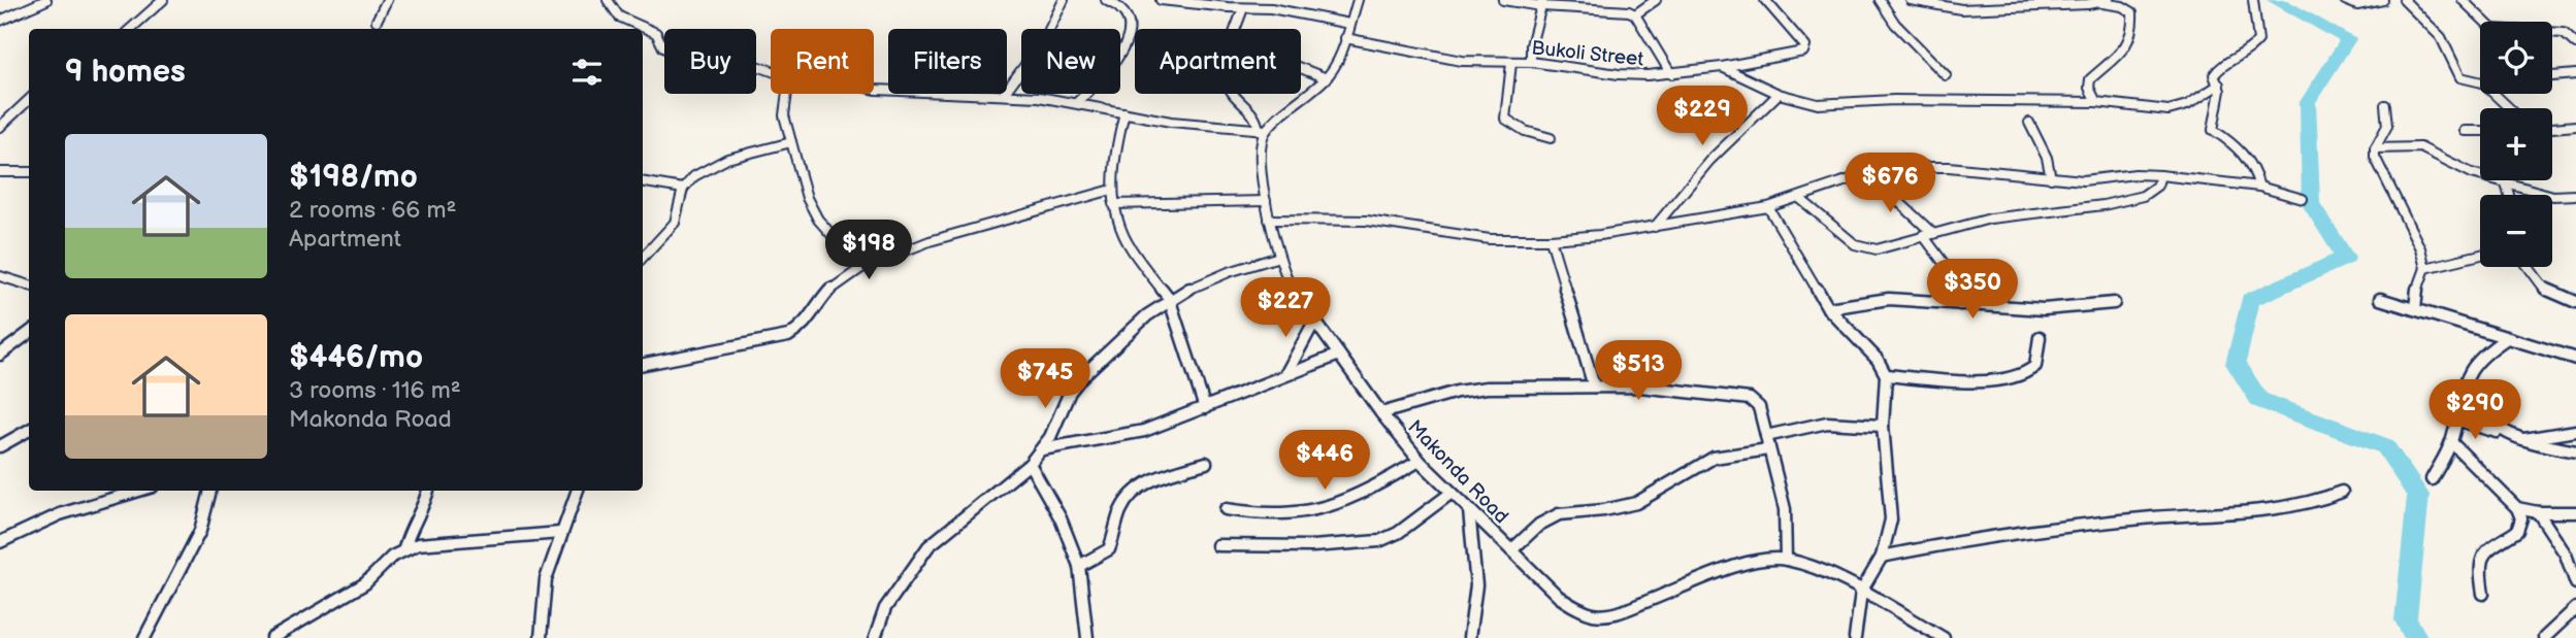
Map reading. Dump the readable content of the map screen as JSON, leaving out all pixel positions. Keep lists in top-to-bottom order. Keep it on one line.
{"streets":{"street":["Bukoli Street","Makonda Road"]},"page":{"map_buttons":["+","−"],"chip":["Buy","Rent","Filters","New","Apartment"],"heading":"9 homes","price":["$229","$676","$198","$350","$227","$513","$745","$290","$446"],"list":[{"name":"$198/mo","note":"2 rooms · 66 m² · Apartment"},{"name":"$446/mo","note":"3 rooms · 116 m² · Makonda Road"}]}}
